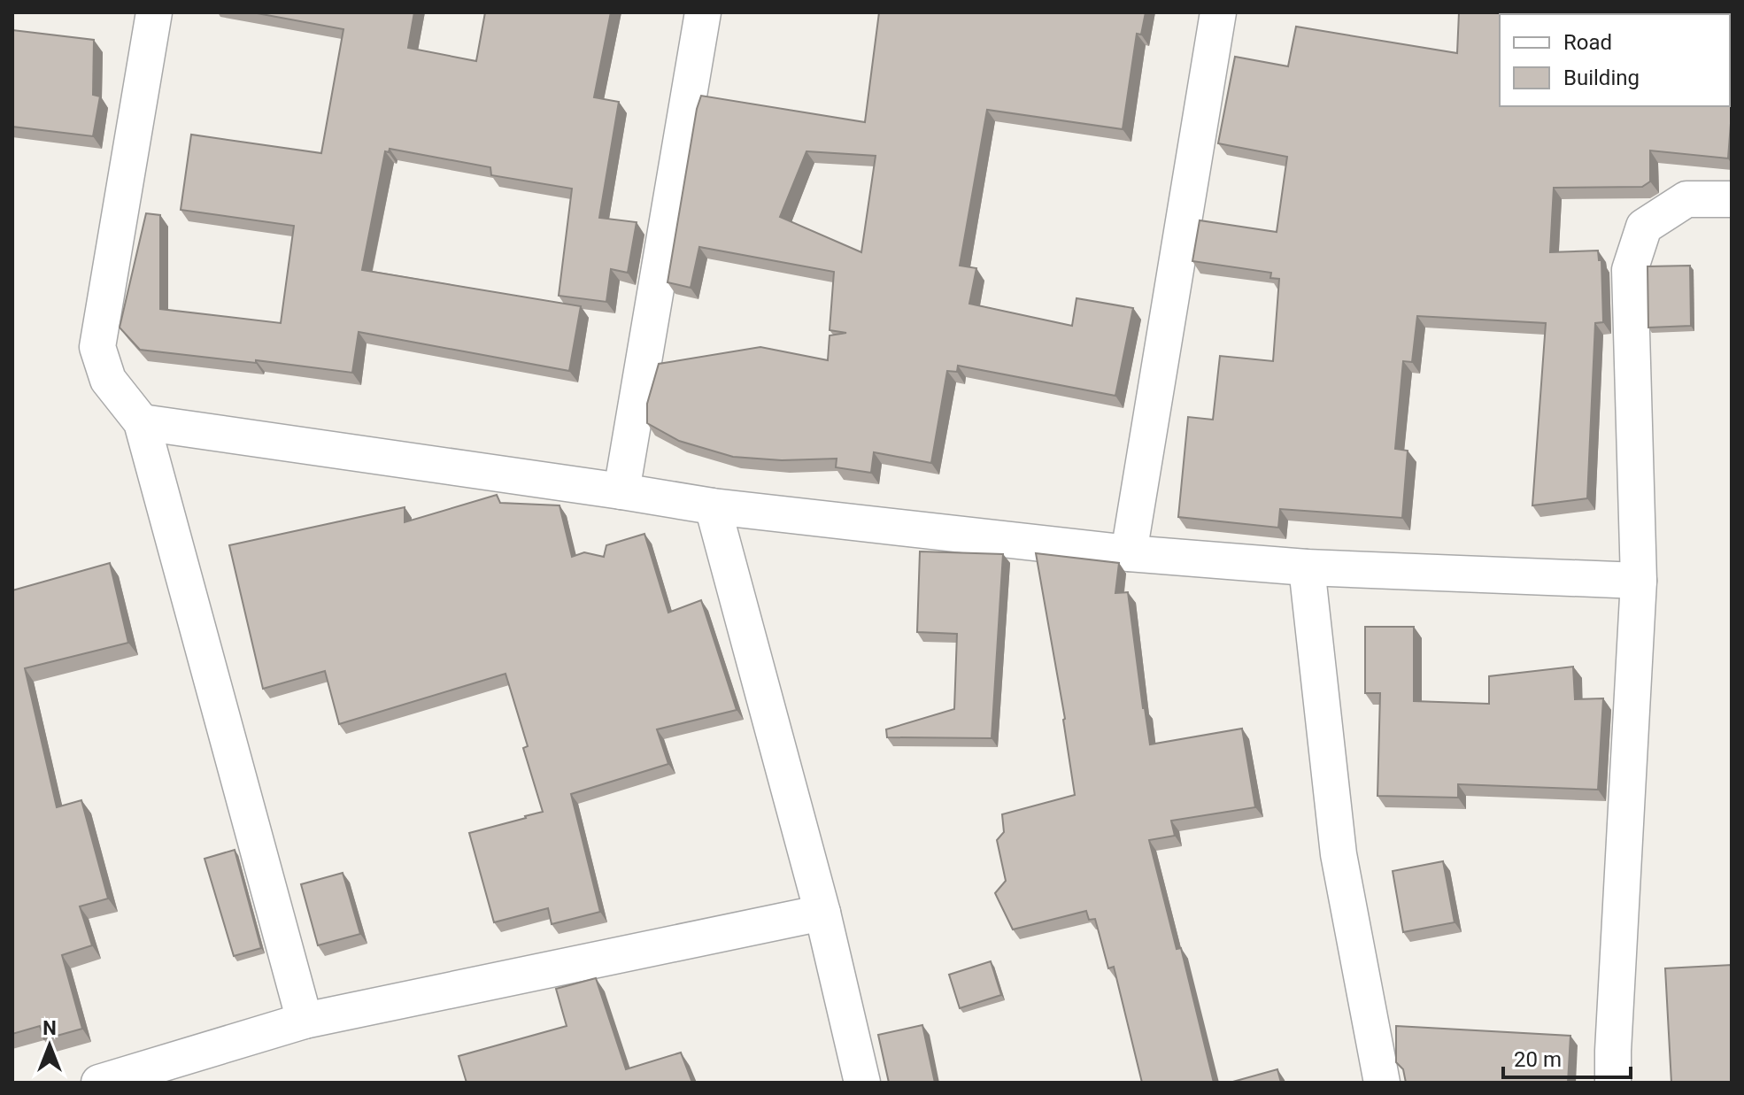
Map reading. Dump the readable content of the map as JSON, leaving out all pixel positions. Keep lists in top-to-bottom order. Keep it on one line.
{"legend":["Road","Building"],"scale_bar":"20 m","north":"top"}
